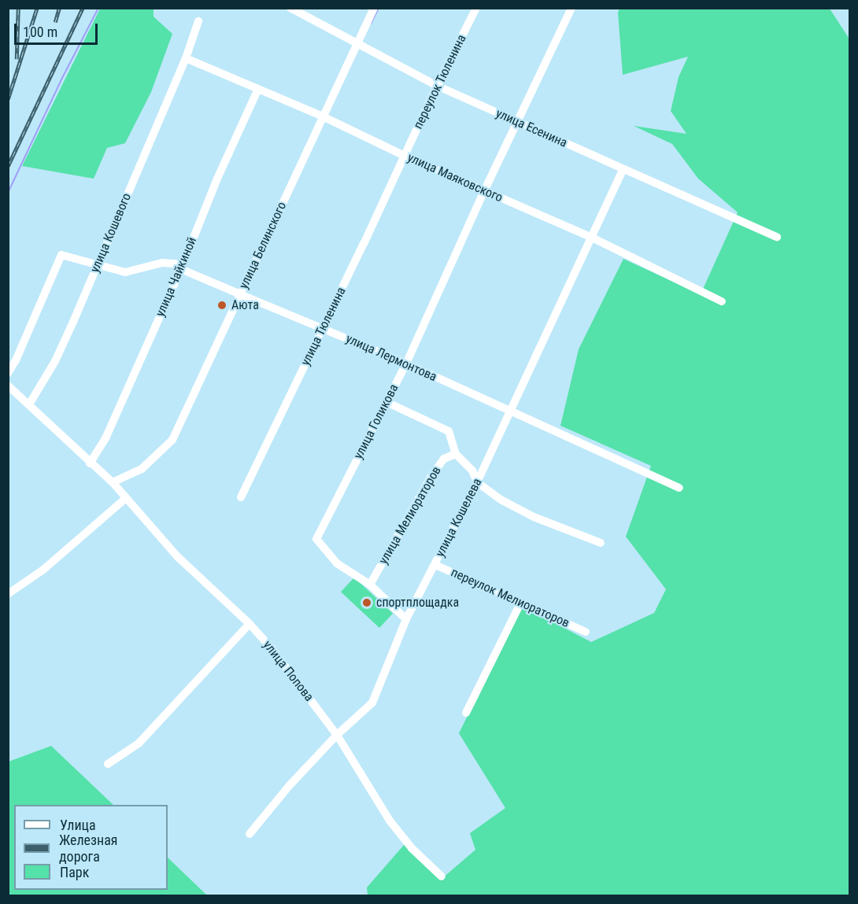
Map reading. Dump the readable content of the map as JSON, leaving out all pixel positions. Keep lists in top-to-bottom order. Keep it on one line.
{"streets":{"street":["переулок Тюленина","улица Есенина","улица Маяковского","улица Кошевого","улица Белинского","улица Чайкиной","улица Тюленина","улица Лермонтова","улица Голикова","улица Мелиораторов","улица Кошелева","переулок Мелиораторов","улица Попова"]},"crossings":[["переулок Тюленина","улица Есенина"],["переулок Тюленина","улица Маяковского"],["переулок Тюленина","улица Тюленина"],["улица Есенина","улица Белинского"],["улица Есенина","улица Голикова"],["улица Есенина","улица Кошелева"],["улица Маяковского","улица Кошевого"],["улица Маяковского","улица Белинского"],["улица Маяковского","улица Чайкиной"],["улица Маяковского","улица Тюленина"],["улица Маяковского","улица Голикова"],["улица Маяковского","улица Кошелева"],["улица Кошевого","улица Лермонтова"],["улица Белинского","улица Лермонтова"],["улица Белинского","улица Попова"],["улица Чайкиной","улица Лермонтова"],["улица Тюленина","улица Лермонтова"],["улица Лермонтова","улица Голикова"],["улица Лермонтова","улица Кошелева"],["улица Голикова","улица Мелиораторов"],["улица Голикова","улица Кошелева"],["улица Кошелева","переулок Мелиораторов"],["улица Кошелева","улица Попова"]],"places":["Аюта","спортплощадка"],"legend":["Улица","Железная дорога","Парк"],"scale_bar":"100 m"}
